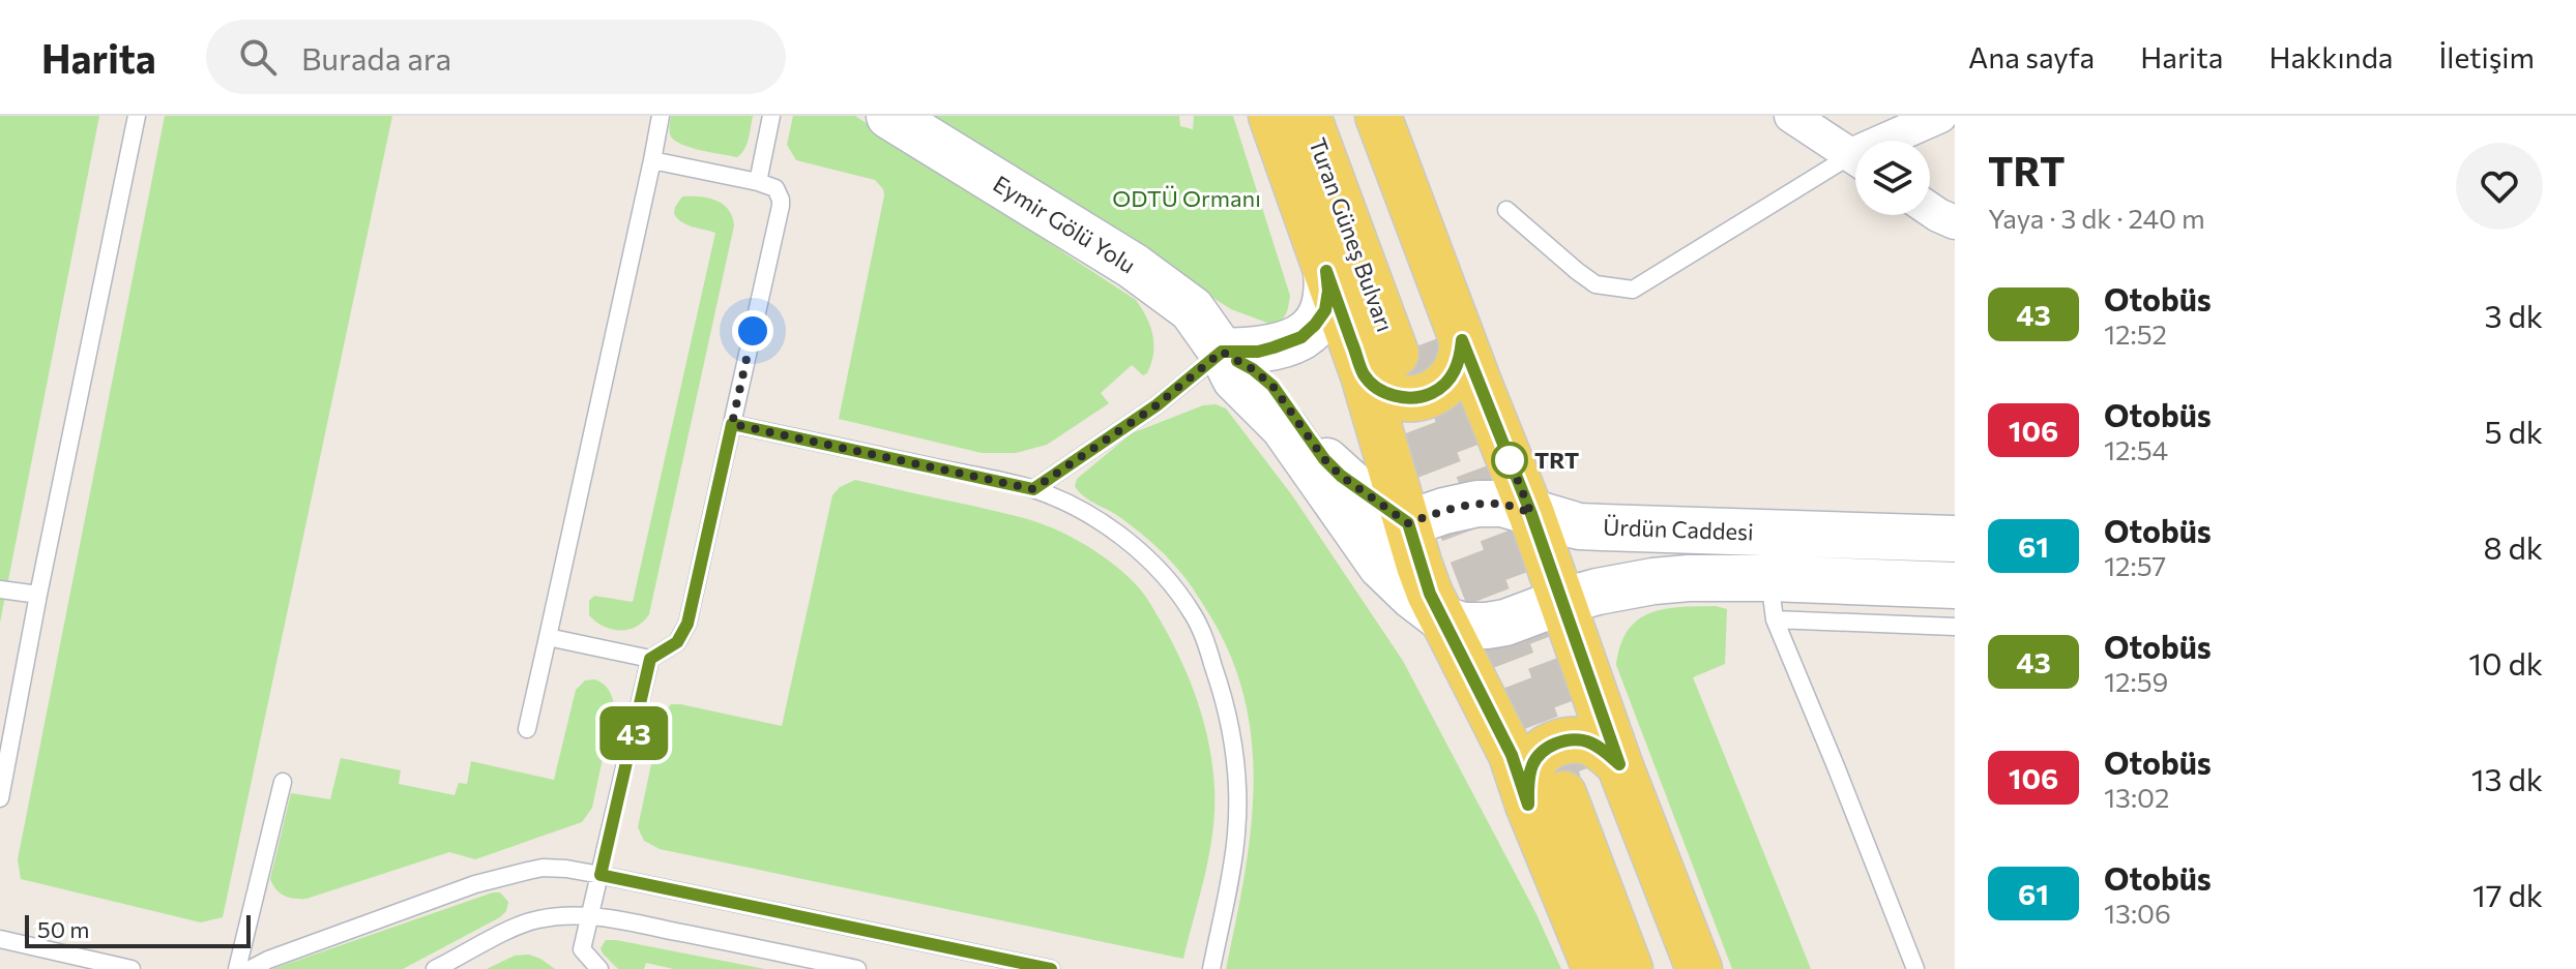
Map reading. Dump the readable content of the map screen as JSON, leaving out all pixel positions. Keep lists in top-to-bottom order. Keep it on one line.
{"streets":{"main road":["Turan Güneş Bulvarı"],"street":["Eymir Gölü Yolu","Ürdün Caddesi"]},"crossings":[["Eymir Gölü Yolu","Ürdün Caddesi"]],"parks":["ODTÜ Ormanı"],"places":["TRT"],"lines":["bus line 43"],"scale_bar":"50 m","page":{"header":"Harita","search":"Burada ara","nav":["Ana sayfa","Harita","Hakkında","İletişim"],"on_map":"43","heading":["TRT","Yaya · 3 dk · 240 m"],"list":[{"mark":"43","name":"Otobüs","note":"12:52","value":"3 dk"},{"mark":"106","name":"Otobüs","note":"12:54","value":"5 dk"},{"mark":"61","name":"Otobüs","note":"12:57","value":"8 dk"},{"mark":"43","name":"Otobüs","note":"12:59","value":"10 dk"},{"mark":"106","name":"Otobüs","note":"13:02","value":"13 dk"},{"mark":"61","name":"Otobüs","note":"13:06","value":"17 dk"}],"scale":"50 m"}}
